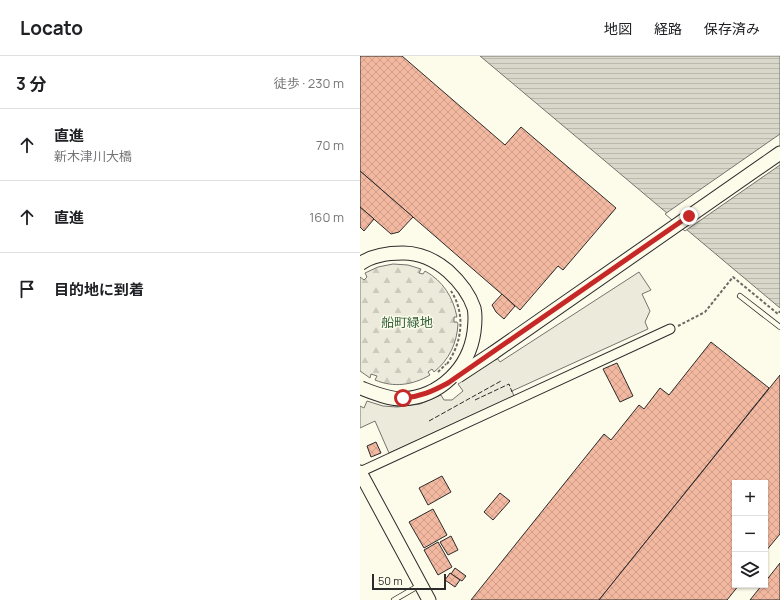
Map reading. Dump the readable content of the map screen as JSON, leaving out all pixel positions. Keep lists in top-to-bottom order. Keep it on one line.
{"parks":["船町緑地"],"scale_bar":"50 m","page":{"header":"Locato","nav":["地図","経路","保存済み"],"heading":["3 分","徒歩 · 230 m"],"list":[["直進","新木津川大橋","70 m"],["直進","160 m"],"目的地に到着"],"map_buttons":["+","−"],"scale":"50 m"}}
